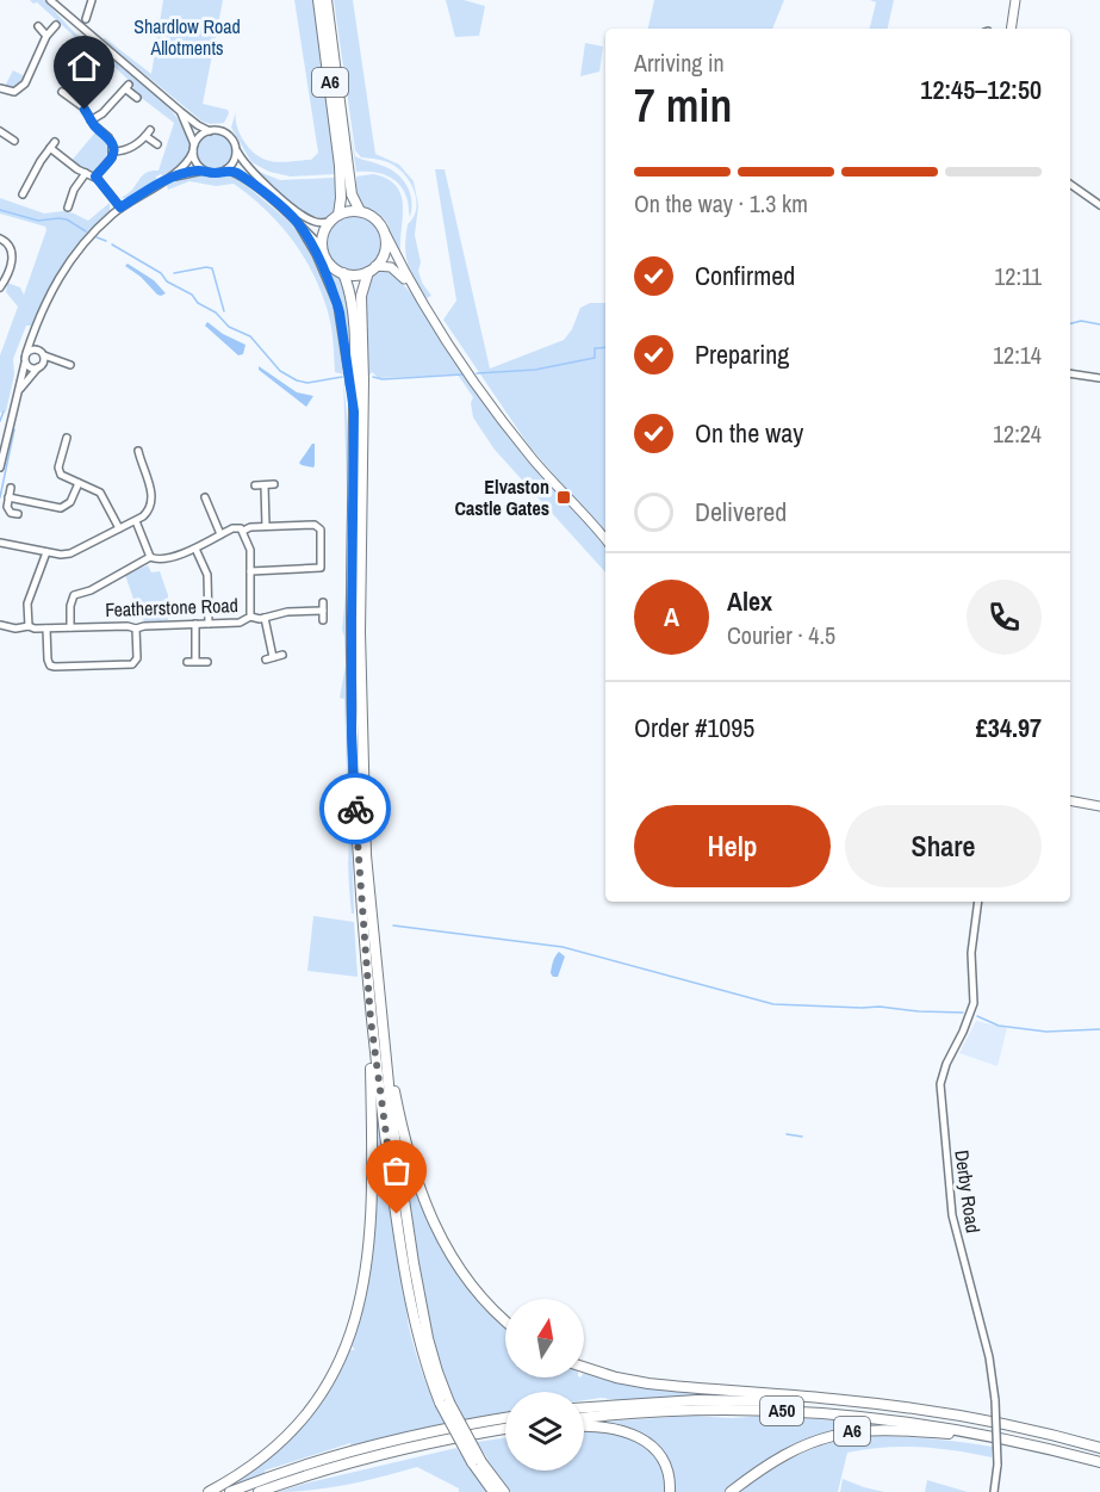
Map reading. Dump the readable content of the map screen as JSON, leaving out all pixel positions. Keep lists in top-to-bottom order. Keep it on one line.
{"streets":{"highway":["A6","A50"],"street":["Featherstone Road","Derby Road"]},"crossings":[["A6","A50"]],"parks":["Shardlow Road Allotments"],"places":{"transit":["Elvaston Castle Gates"]},"north":"top","page":{"heading":["7 min","Arriving in","12:45–12:50"],"panel":["Alex","Courier · 4.5","Order #1095","£34.97"],"bar":"On the way · 1.3 km","list":[["Confirmed","12:11"],["Preparing","12:14"],["On the way","12:24"],"Delivered"],"round":"A","buttons":["Help","Share"]}}
